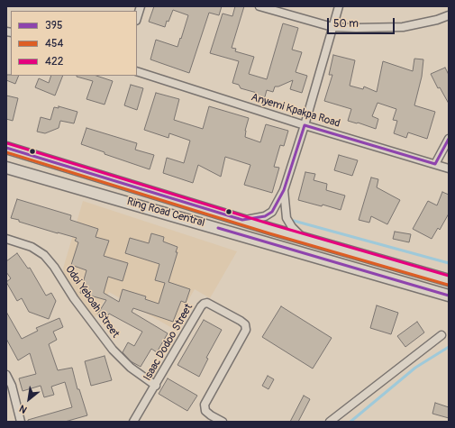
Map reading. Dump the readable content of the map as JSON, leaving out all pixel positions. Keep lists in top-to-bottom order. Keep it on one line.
{"streets":{"main road":["Ring Road Central"],"street":["Anyemi Kpakpa Road","Odoi Yeboah Street","Isaac Dodoo Street"]},"crossings":[["Odoi Yeboah Street","Isaac Dodoo Street"]],"lines":["transit line 395","transit line 422","transit line 454"],"legend":["395","454","422"],"scale_bar":"50 m","north":"bottom left"}
